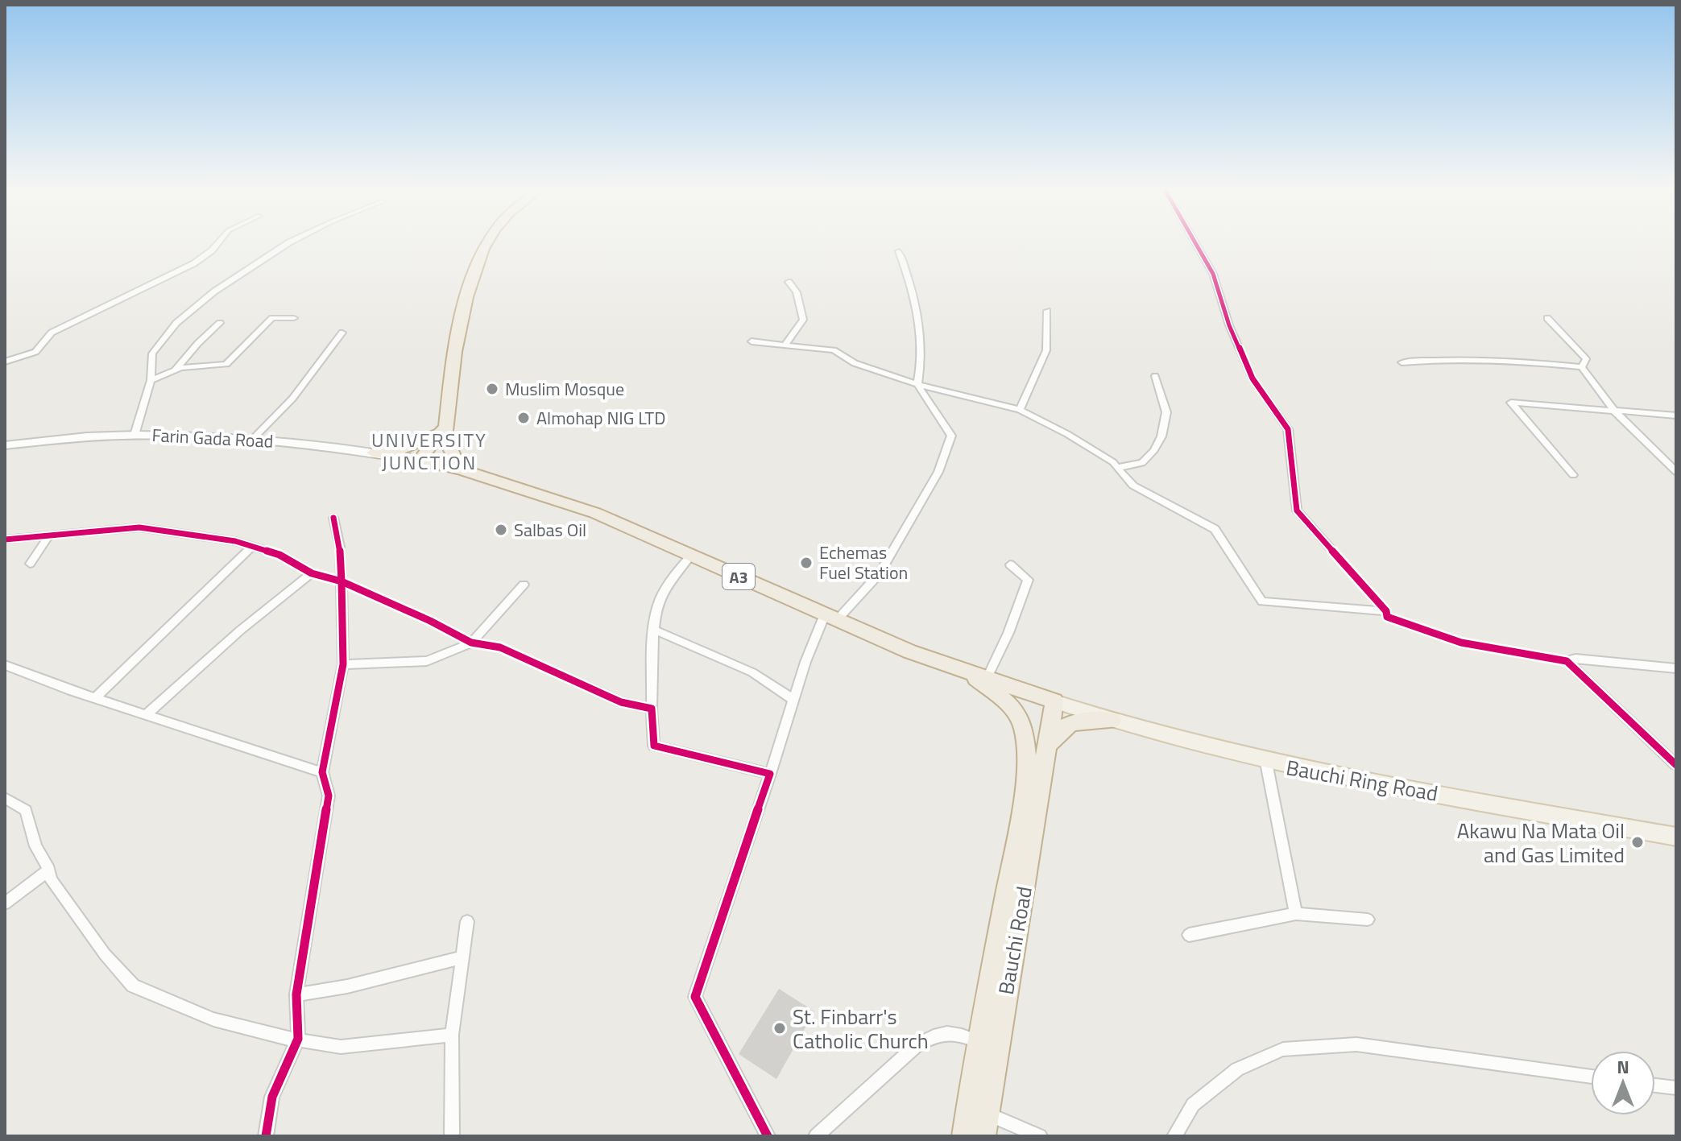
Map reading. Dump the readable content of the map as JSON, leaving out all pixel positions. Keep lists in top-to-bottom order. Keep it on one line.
{"streets":{"highway":["A3","Bauchi Road"],"main road":["Farin Gada Road","Bauchi Ring Road"]},"crossings":[["Farin Gada Road","A3"],["A3","Bauchi Ring Road"],["A3","Bauchi Road"],["Bauchi Ring Road","Bauchi Road"]],"districts":["UNIVERSITY JUNCTION"],"places":["Muslim Mosque","Almohap NIG LTD","Salbas Oil","Echemas Fuel Station","Akawu Na Mata Oil and Gas Limited","St. Finbarr's Catholic Church"],"north":"top"}
